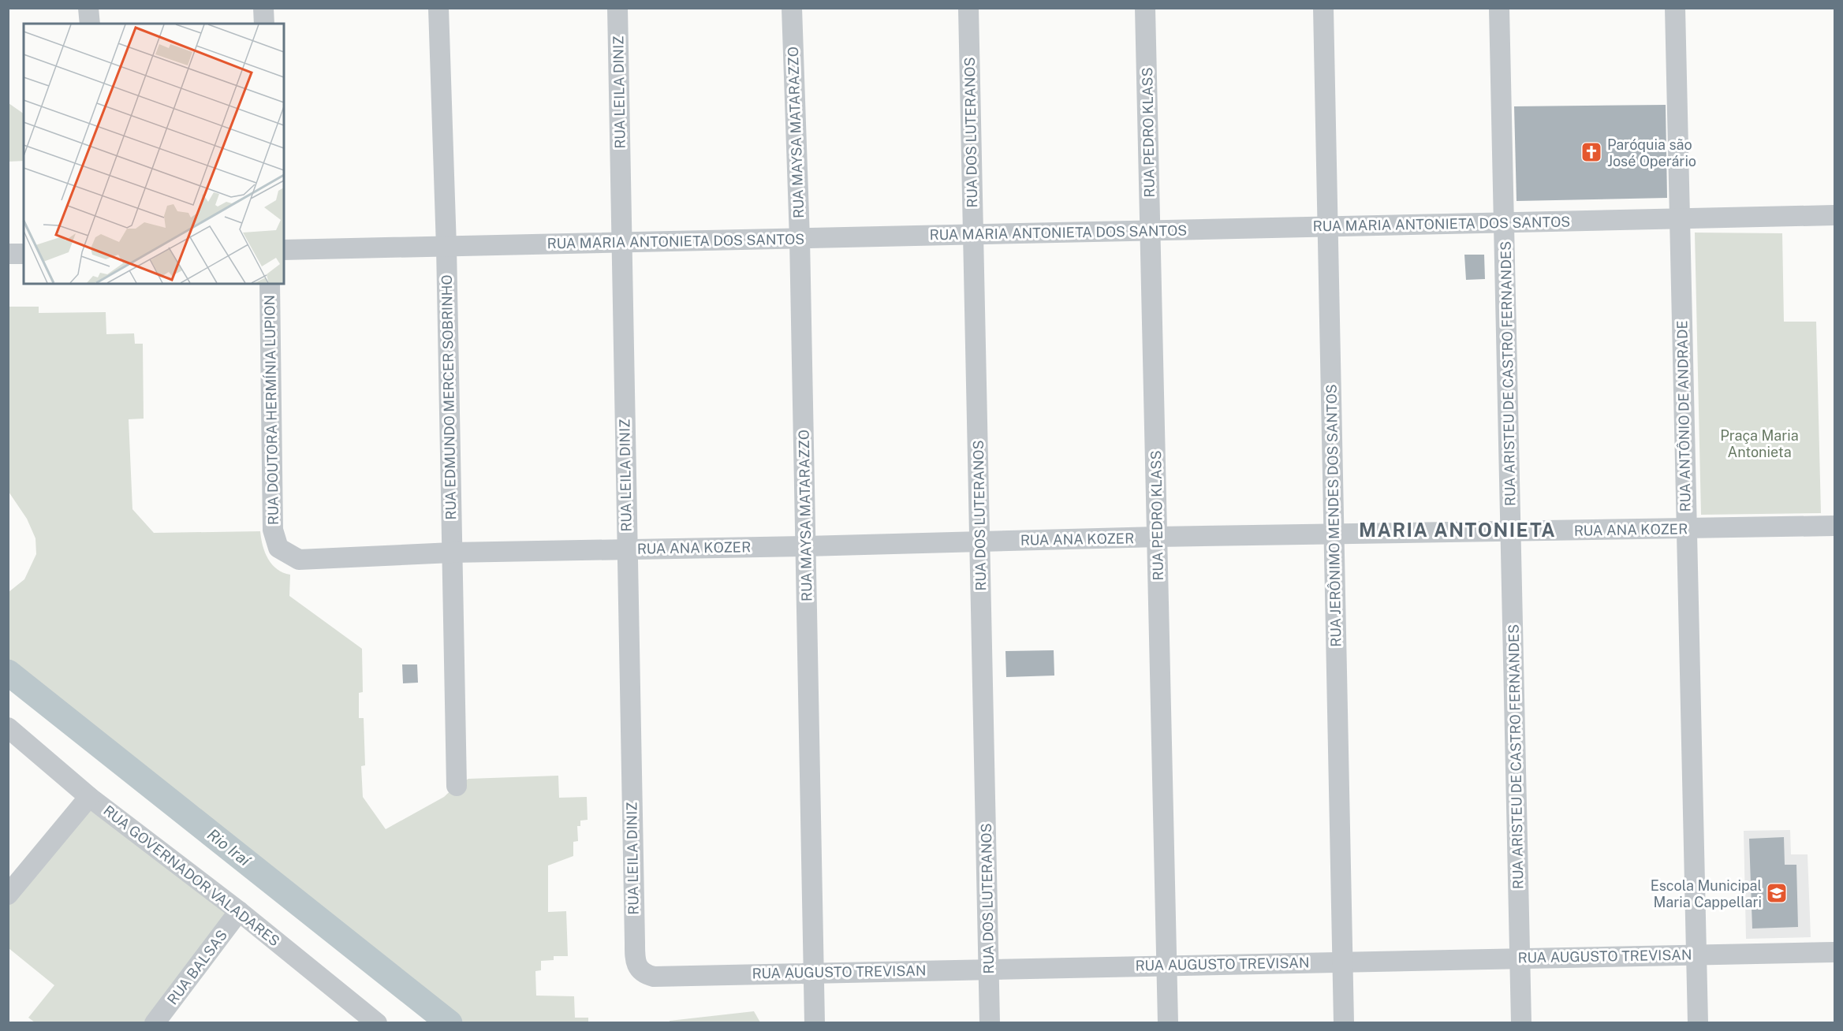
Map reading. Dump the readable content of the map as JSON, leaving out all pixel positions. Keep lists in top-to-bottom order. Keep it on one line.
{"streets":{"street":["RUA LEILA DINIZ","RUA MAYSA MATARAZZO","RUA DOS LUTERANOS","RUA PEDRO KLASS","RUA MARIA ANTONIETA DOS SANTOS","RUA ARISTEU DE CASTRO FERNANDES","RUA EDMUNDO MERCER SOBRINHO","RUA DOUTORA HERMÍNIA LUPION","RUA ANTÔNIO DE ANDRADE","RUA JERÔNIMO MENDES DOS SANTOS","RUA ANA KOZER","RUA GOVERNADOR VALADARES","RUA AUGUSTO TREVISAN","RUA BALSAS"]},"crossings":[["RUA LEILA DINIZ","RUA MARIA ANTONIETA DOS SANTOS"],["RUA LEILA DINIZ","RUA ANA KOZER"],["RUA LEILA DINIZ","RUA AUGUSTO TREVISAN"],["RUA MAYSA MATARAZZO","RUA MARIA ANTONIETA DOS SANTOS"],["RUA MAYSA MATARAZZO","RUA ANA KOZER"],["RUA MAYSA MATARAZZO","RUA AUGUSTO TREVISAN"],["RUA DOS LUTERANOS","RUA MARIA ANTONIETA DOS SANTOS"],["RUA DOS LUTERANOS","RUA ANA KOZER"],["RUA DOS LUTERANOS","RUA AUGUSTO TREVISAN"],["RUA PEDRO KLASS","RUA MARIA ANTONIETA DOS SANTOS"],["RUA PEDRO KLASS","RUA ANA KOZER"],["RUA PEDRO KLASS","RUA AUGUSTO TREVISAN"],["RUA MARIA ANTONIETA DOS SANTOS","RUA ARISTEU DE CASTRO FERNANDES"],["RUA MARIA ANTONIETA DOS SANTOS","RUA EDMUNDO MERCER SOBRINHO"],["RUA MARIA ANTONIETA DOS SANTOS","RUA ANTÔNIO DE ANDRADE"],["RUA MARIA ANTONIETA DOS SANTOS","RUA JERÔNIMO MENDES DOS SANTOS"],["RUA ARISTEU DE CASTRO FERNANDES","RUA ANA KOZER"],["RUA ARISTEU DE CASTRO FERNANDES","RUA AUGUSTO TREVISAN"],["RUA EDMUNDO MERCER SOBRINHO","RUA ANA KOZER"],["RUA DOUTORA HERMÍNIA LUPION","RUA ANA KOZER"],["RUA ANTÔNIO DE ANDRADE","RUA ANA KOZER"],["RUA ANTÔNIO DE ANDRADE","RUA AUGUSTO TREVISAN"],["RUA JERÔNIMO MENDES DOS SANTOS","RUA ANA KOZER"],["RUA JERÔNIMO MENDES DOS SANTOS","RUA AUGUSTO TREVISAN"],["RUA GOVERNADOR VALADARES","RUA BALSAS"]],"districts":["MARIA ANTONIETA"],"water":["Rio Iraí"],"parks":["Praça Maria Antonieta"],"places":{"church":["Paróquia são José Operário"],"school or university":["Escola Municipal Maria Cappellari"]}}
